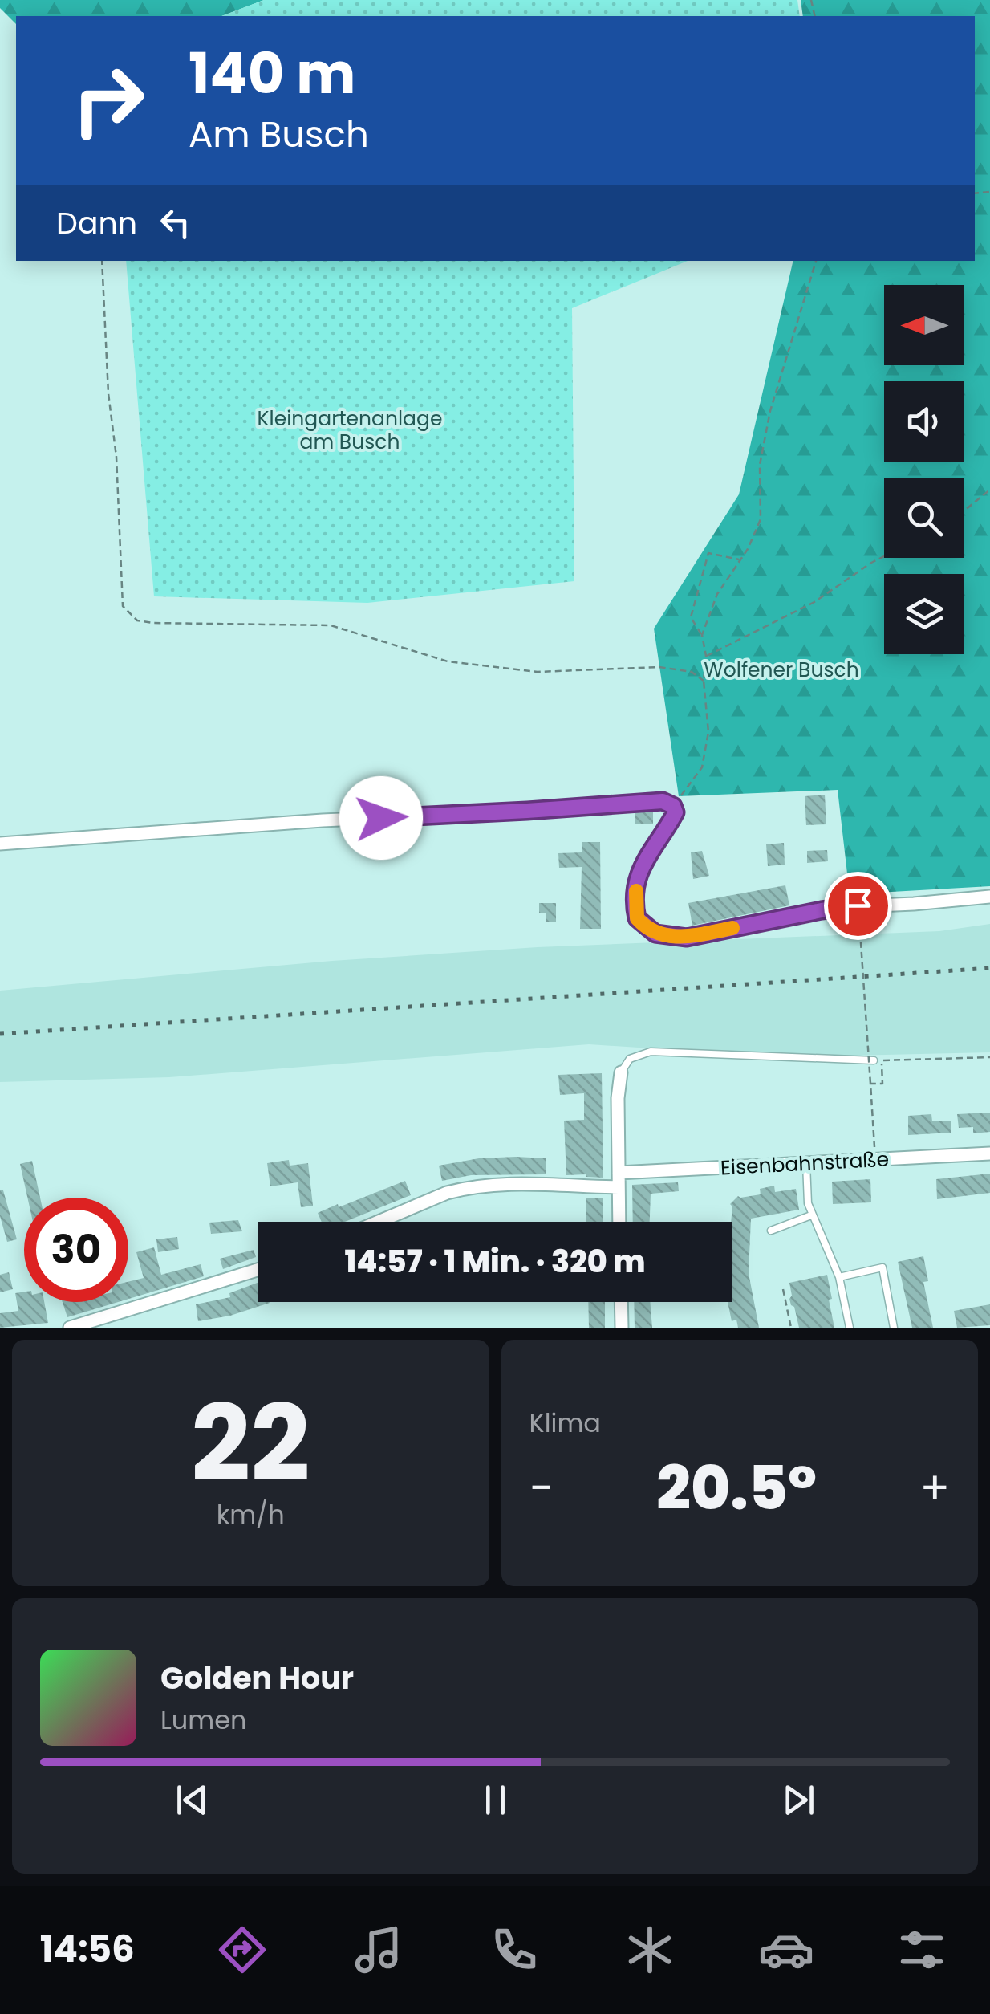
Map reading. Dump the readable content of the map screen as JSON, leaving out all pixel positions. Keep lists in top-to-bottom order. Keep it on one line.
{"streets":{"street":["Eisenbahnstraße"]},"parks":["Kleingartenanlage am Busch","Wolfener Busch"],"north":"left","page":{"turn":["140 m","Am Busch"],"then":"Dann","limit":"30","trip":"14:57 · 1 Min. · 320 m","tile":[["22","km/h"],"Klima"],"heat":["−","20.5°","+"],"song":["Golden Hour","Lumen"],"tabs":"14:56"}}
